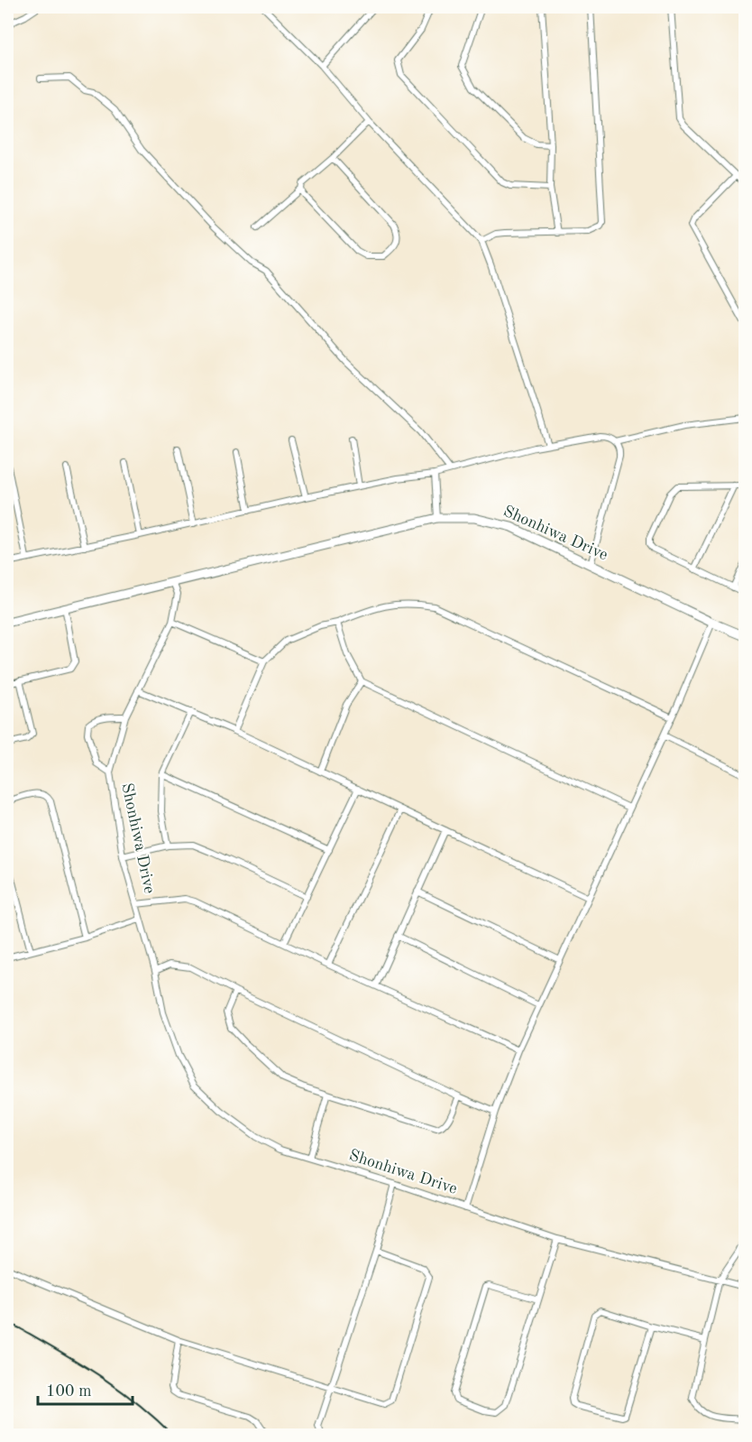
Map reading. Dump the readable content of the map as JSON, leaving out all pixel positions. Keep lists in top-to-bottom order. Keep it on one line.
{"streets":{"street":["Shonhiwa Drive"]},"scale_bar":"100 m"}
